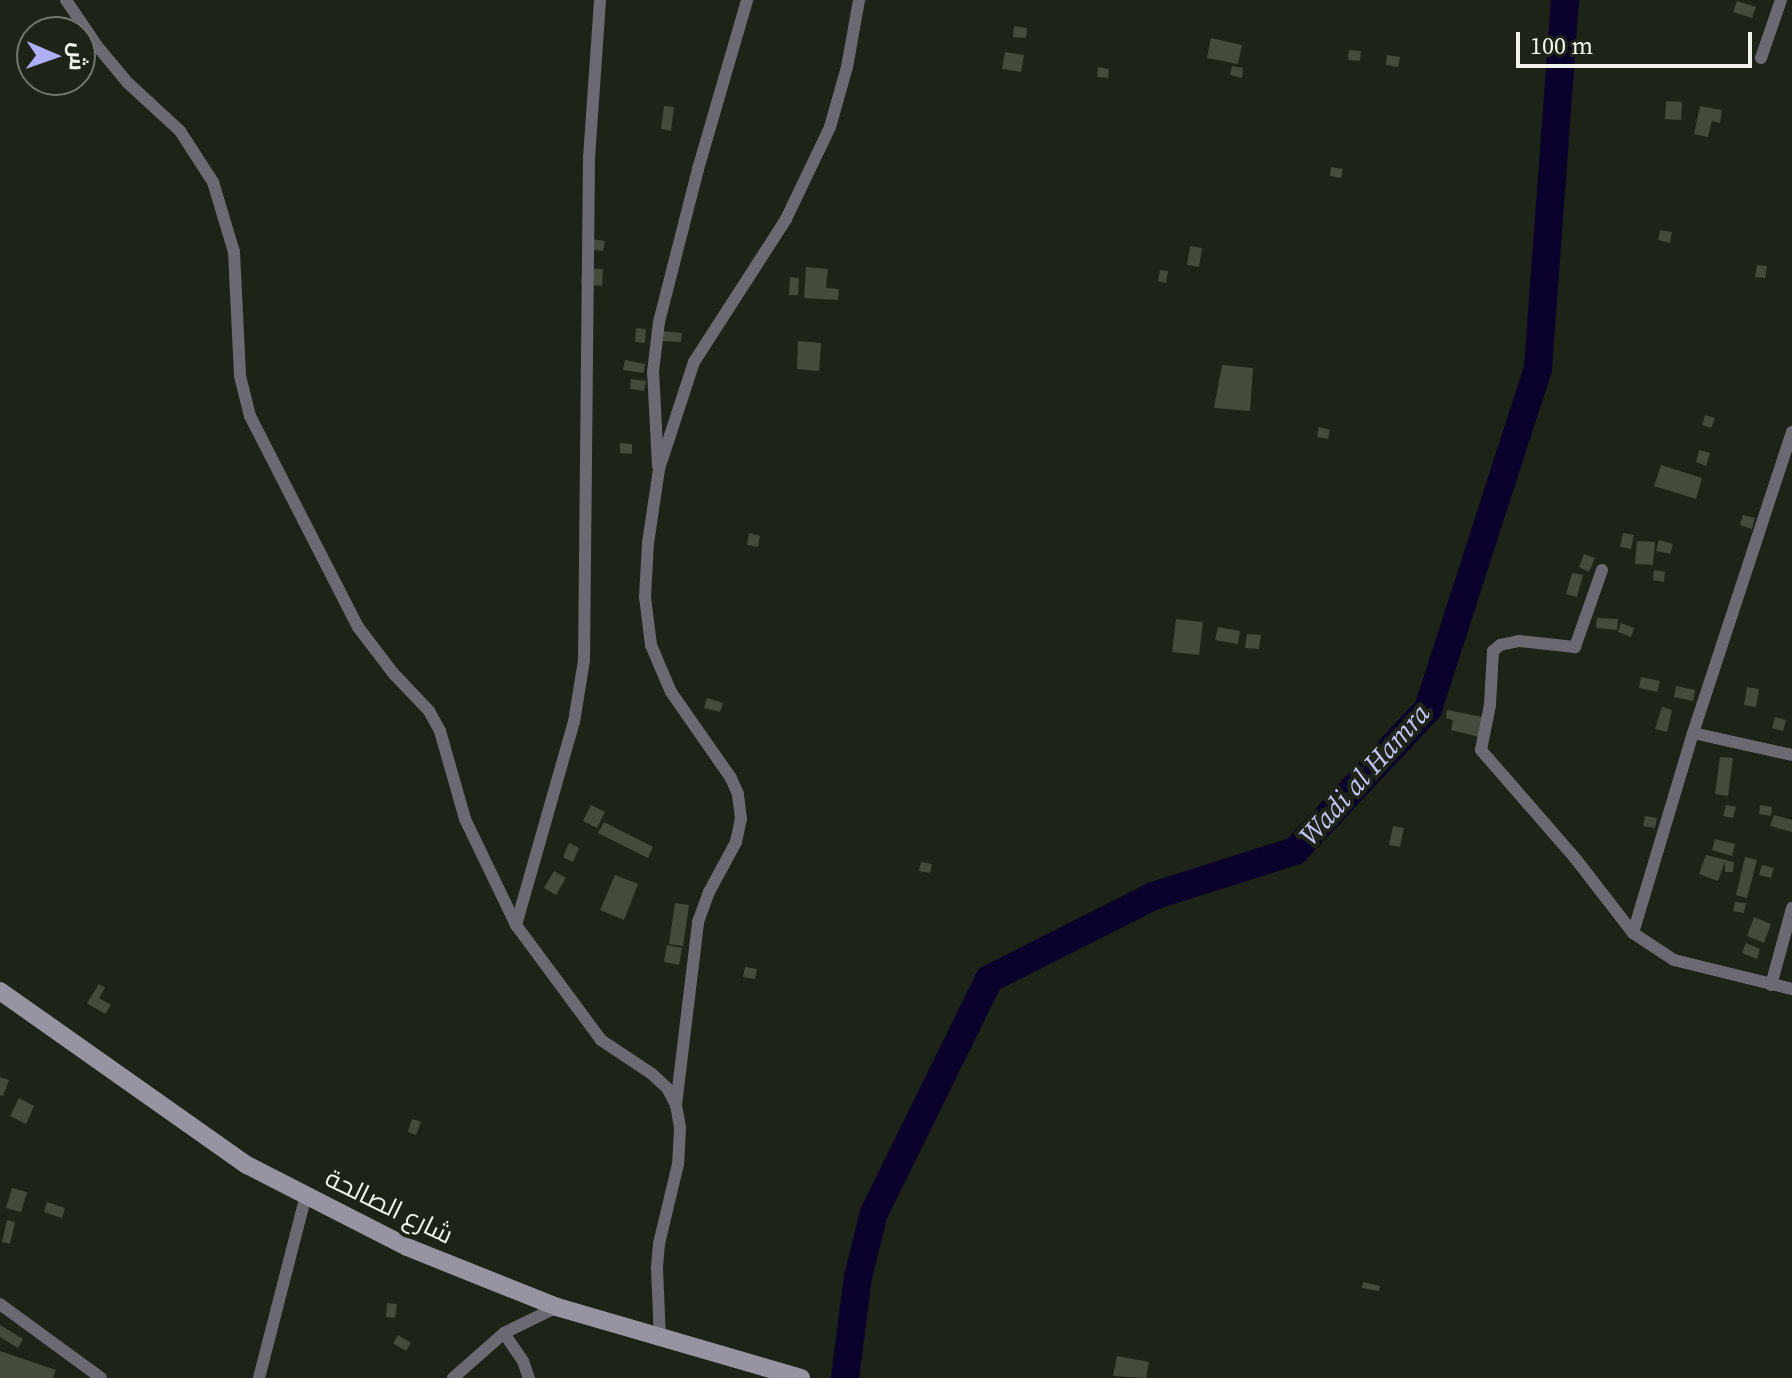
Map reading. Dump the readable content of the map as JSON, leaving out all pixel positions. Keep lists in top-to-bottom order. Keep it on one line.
{"streets":{"main road":["شارع الصالحة"]},"water":["Wadi al Hamra"],"scale_bar":"100 m","north":"right"}
